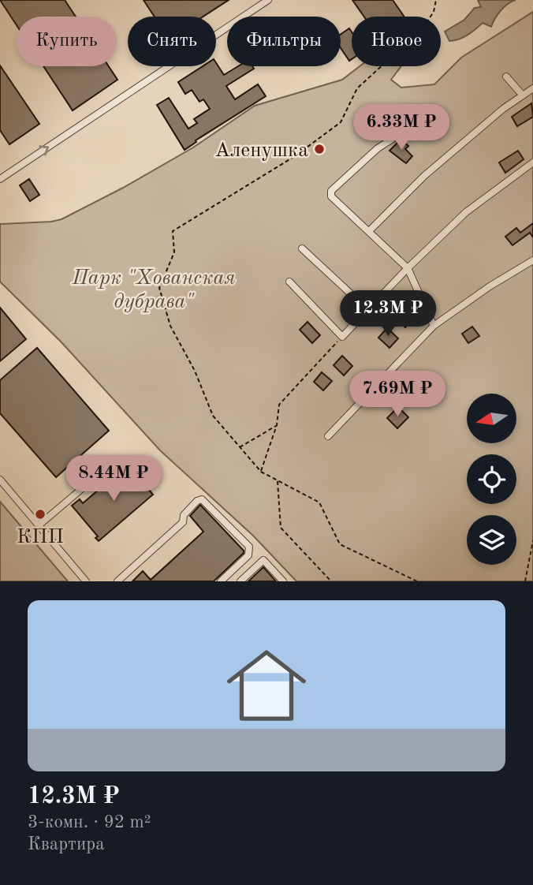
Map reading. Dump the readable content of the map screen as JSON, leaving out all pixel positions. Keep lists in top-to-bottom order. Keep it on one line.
{"parks":["Парк \"Хованская дубрава\""],"places":["Аленушка","КПП"],"north":"left","page":{"chip":["Купить","Снять","Фильтры","Новое"],"price":["6.33M ₽","12.3M ₽","7.69M ₽","8.44M ₽"],"list":[{"name":"12.3M ₽","note":"3-комн. · 92 m² · Квартира"}]}}
